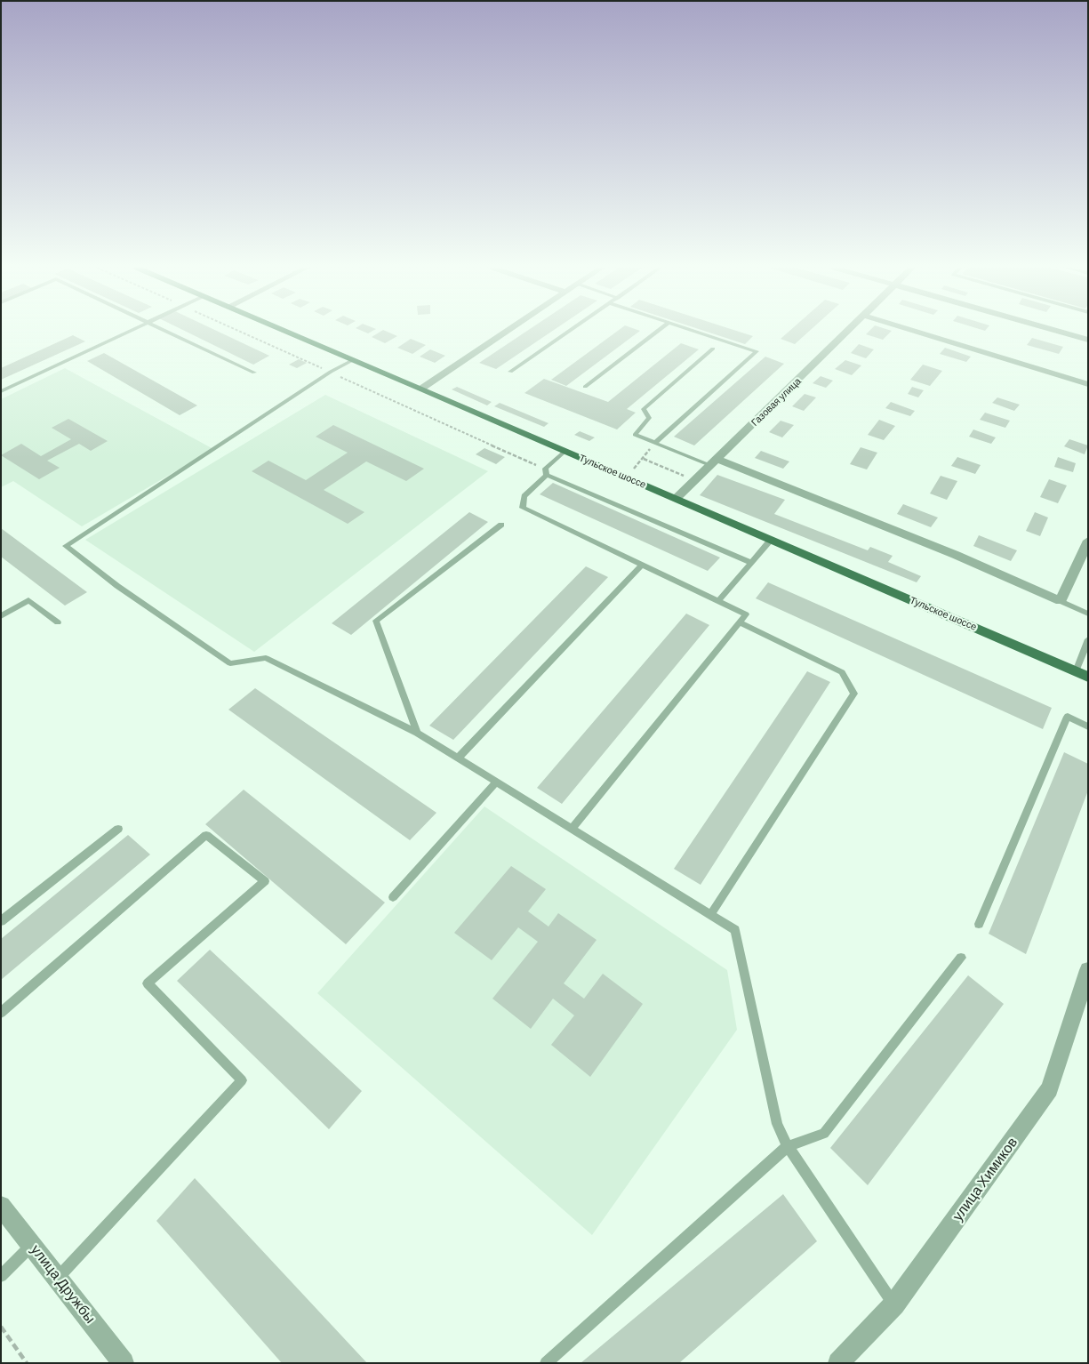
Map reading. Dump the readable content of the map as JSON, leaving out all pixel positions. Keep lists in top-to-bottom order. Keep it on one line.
{"streets":{"main road":["Тульское шоссе"],"street":["Газовая улица","улица Химиков","улица Дружбы"]},"crossings":[["Газовая улица","Тульское шоссе"]]}
